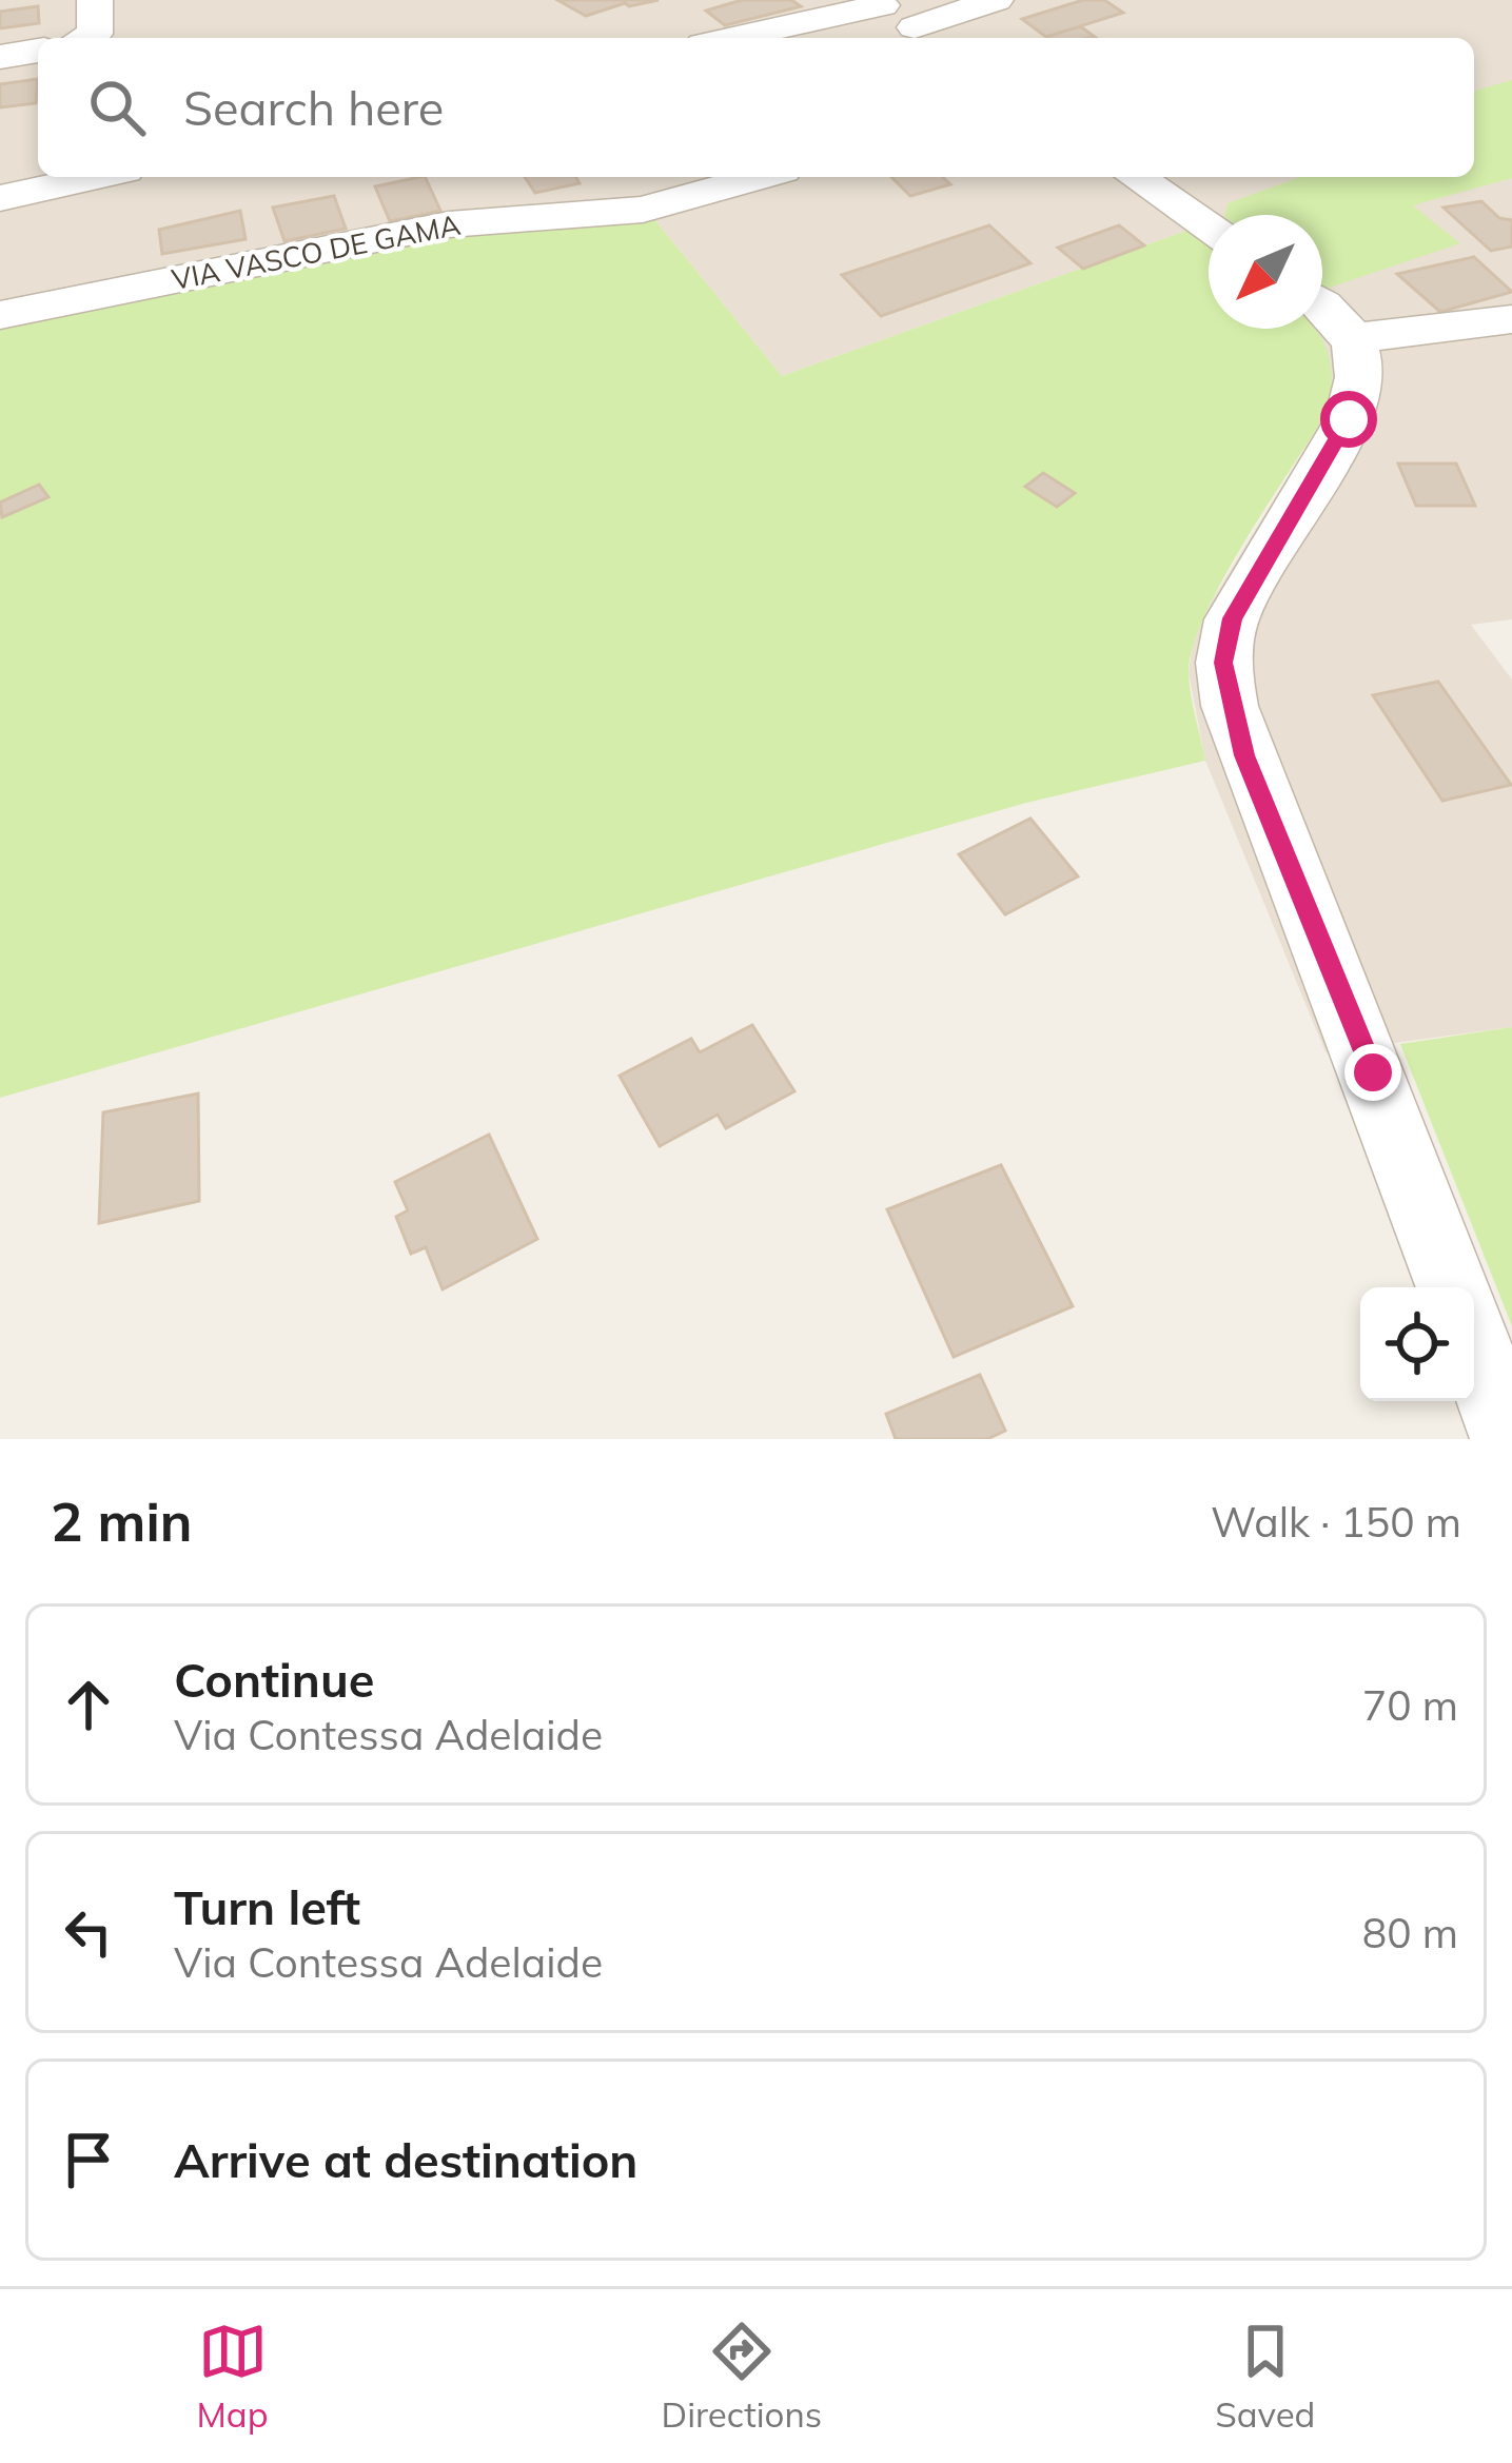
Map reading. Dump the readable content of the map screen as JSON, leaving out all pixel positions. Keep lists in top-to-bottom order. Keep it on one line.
{"streets":{"street":["VIA VASCO DE GAMA"]},"north":"bottom left","page":{"search":"Search here","heading":["2 min","Walk · 150 m"],"list":[["Continue","Via Contessa Adelaide","70 m"],["Turn left","Via Contessa Adelaide","80 m"],"Arrive at destination"],"nav":["Map","Directions","Saved"]}}
